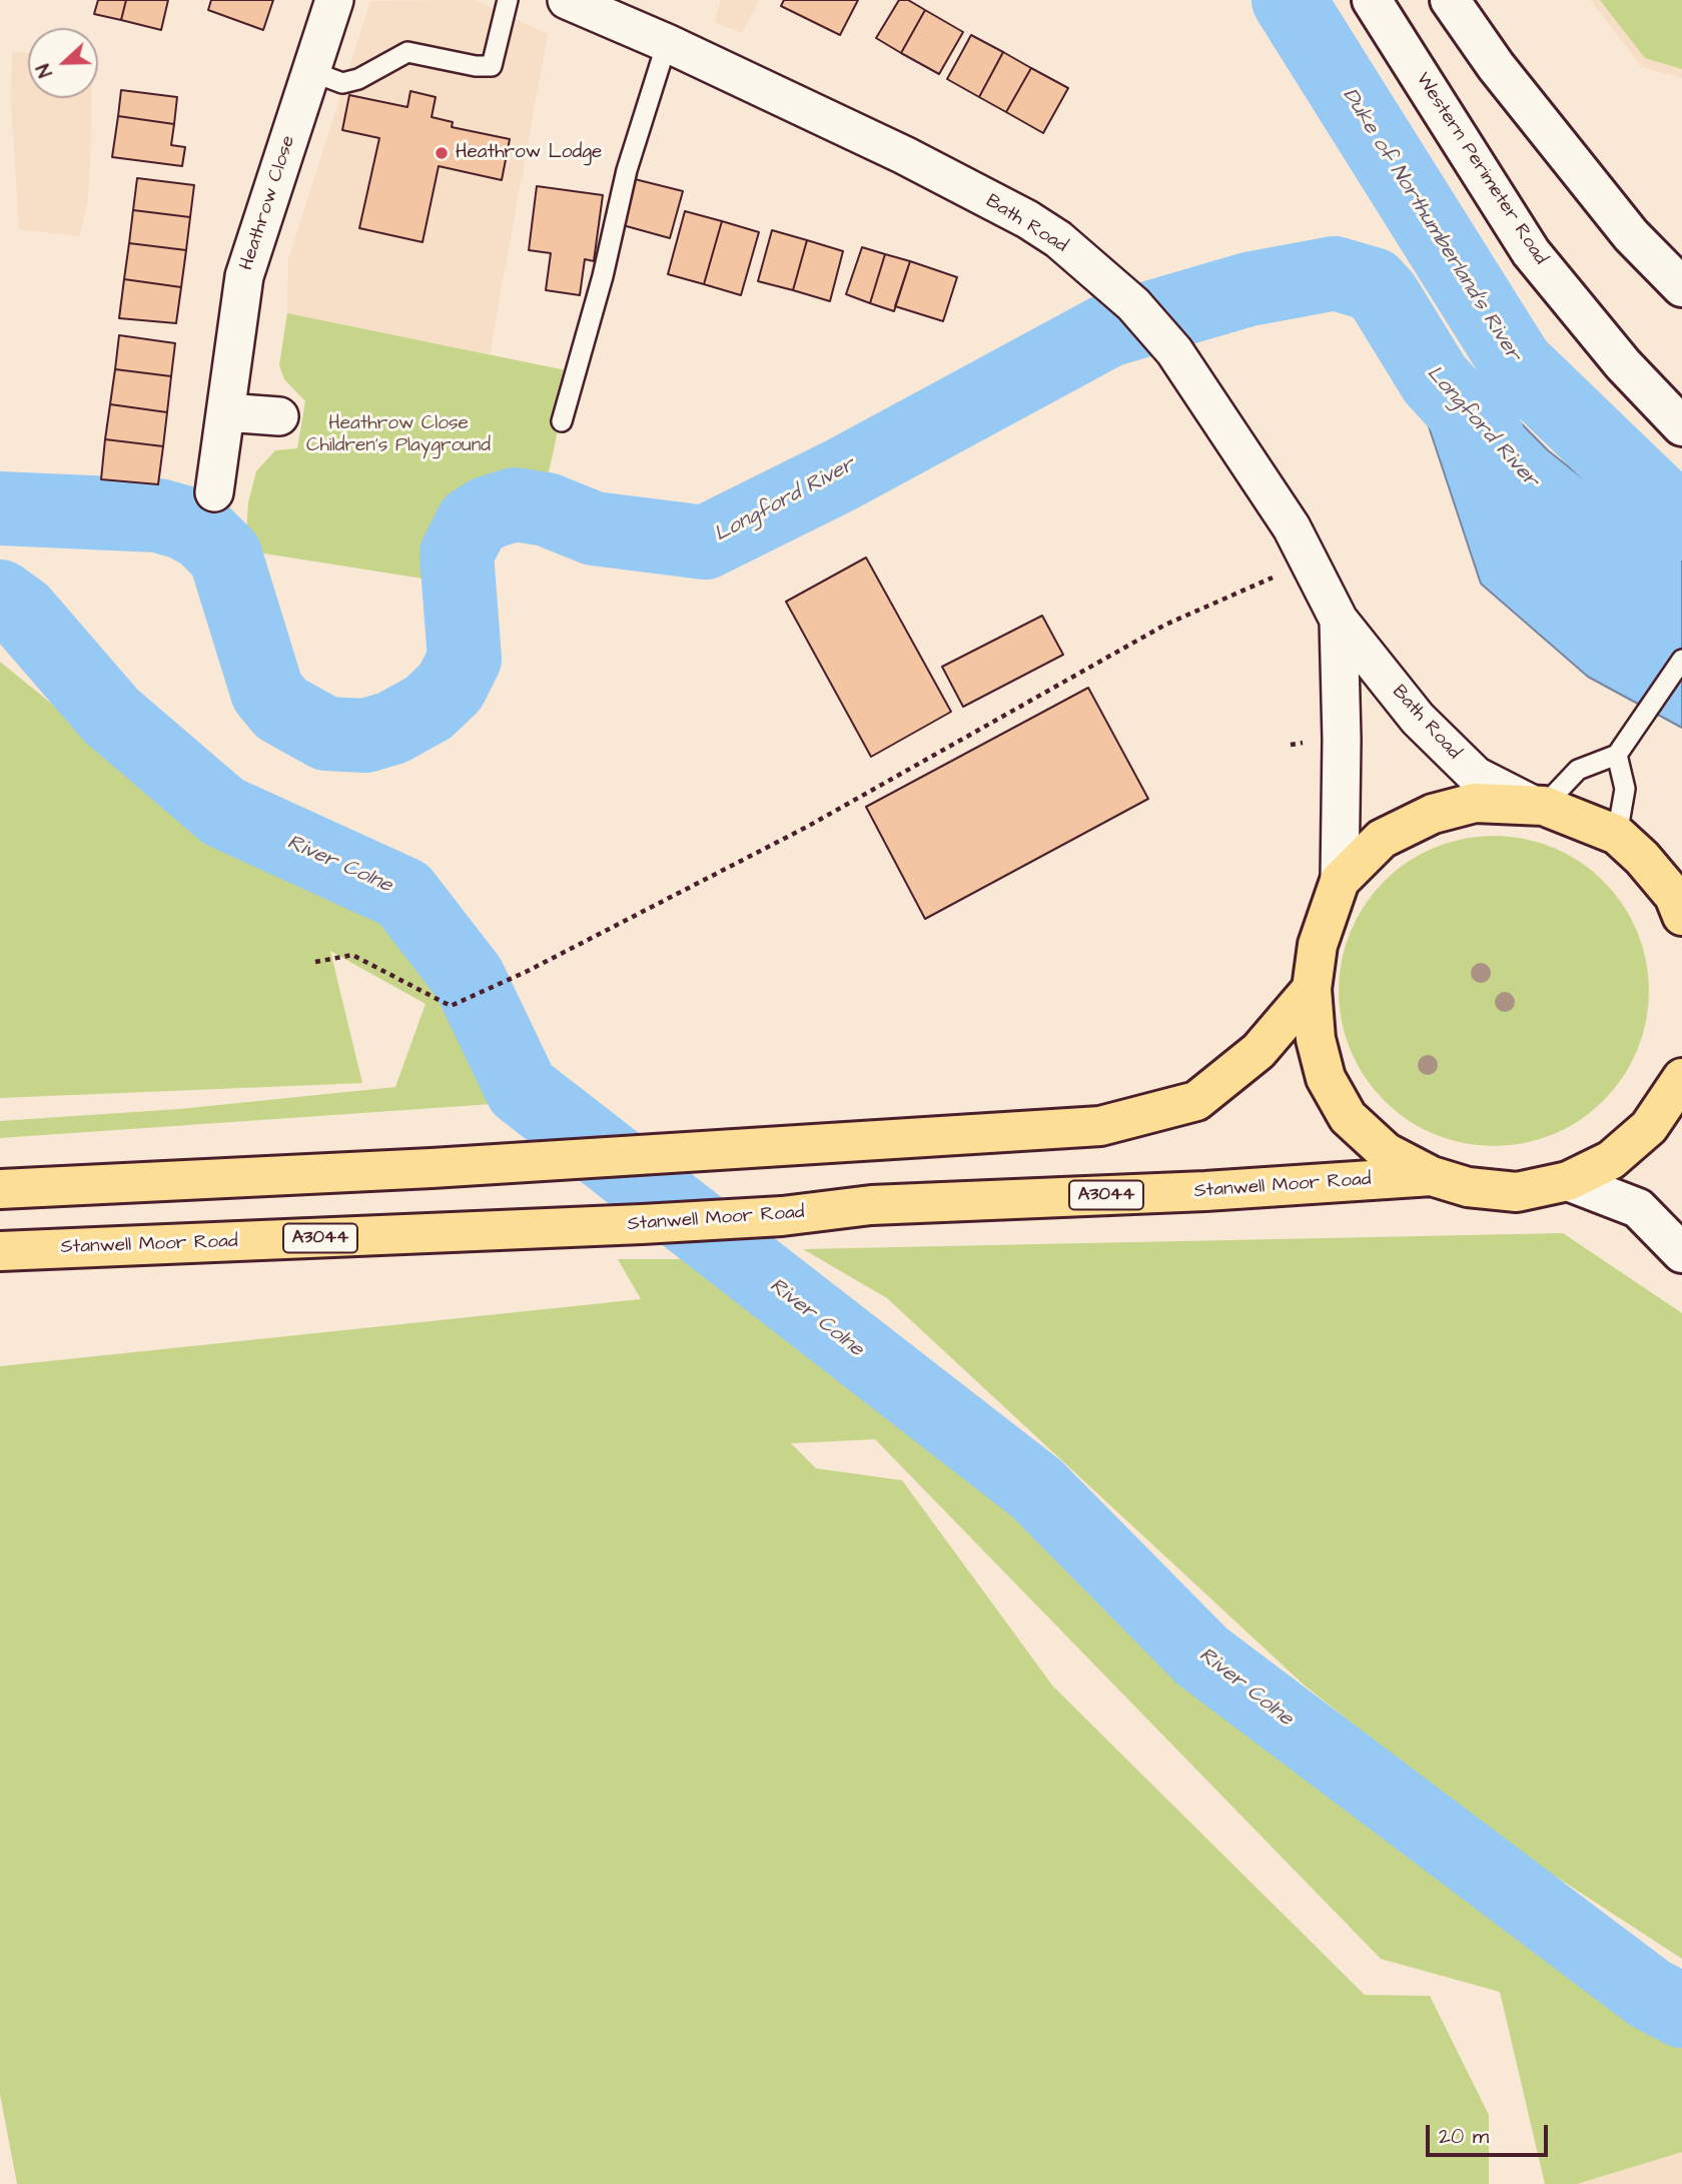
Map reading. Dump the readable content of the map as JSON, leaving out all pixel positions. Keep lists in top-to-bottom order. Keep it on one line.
{"streets":{"main road":["Stanwell Moor Road","A3044"],"street":["Western Perimeter Road","Heathrow Close","Bath Road"]},"water":["Duke of Northumberland's River","Longford River","River Colne"],"parks":["Heathrow Close Children’s Playground"],"places":["Heathrow Lodge"],"scale_bar":"20 m","north":"left"}
